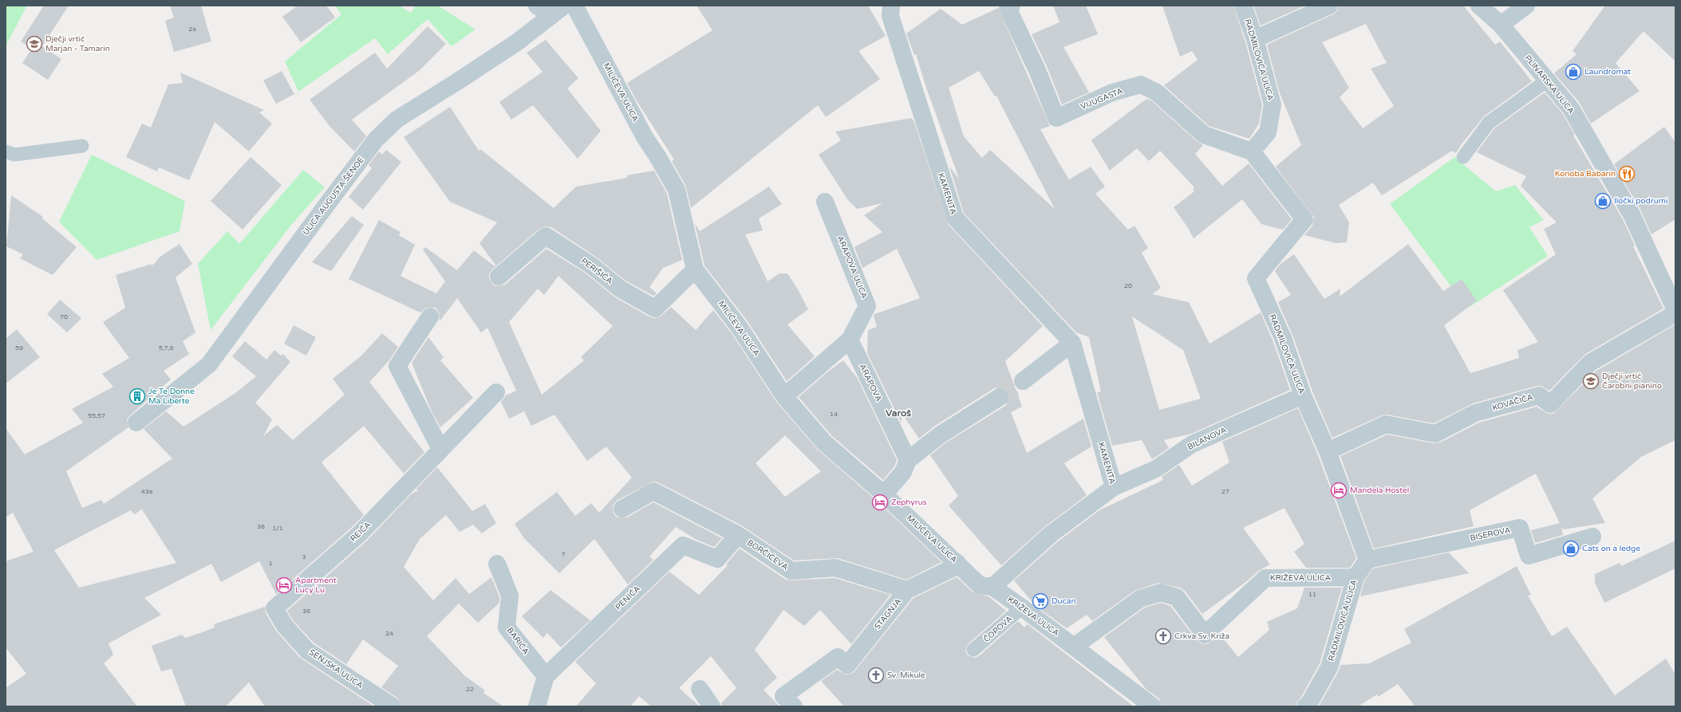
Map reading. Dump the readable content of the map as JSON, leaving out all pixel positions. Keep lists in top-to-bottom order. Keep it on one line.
{"streets":{"street":["RADMILOVIĆA ULICA","PLINARSKA ULICA","MILIĆEVA ULICA","VIJUGASTA","KAMENITA","ULICA AUGUSTA ŠENOE","ARAPOVA ULICA","PERIŠIĆA","ARAPOVA","KOVAČIĆA","BILANOVA","REIĆA","BISEROVA","BORČIĆEVA","KRIŽEVA ULICA","PENIĆA","STAGNJA","BARIĆA","SENJSKA ULICA"],"lane":["ČOPOVA"]},"crossings":[["RADMILOVIĆA ULICA","VIJUGASTA"],["RADMILOVIĆA ULICA","KOVAČIĆA"],["RADMILOVIĆA ULICA","BILANOVA"],["RADMILOVIĆA ULICA","BISEROVA"],["RADMILOVIĆA ULICA","KRIŽEVA ULICA"],["MILIĆEVA ULICA","KAMENITA"],["MILIĆEVA ULICA","ARAPOVA ULICA"],["MILIĆEVA ULICA","PERIŠIĆA"],["MILIĆEVA ULICA","KRIŽEVA ULICA"],["KAMENITA","BILANOVA"],["KAMENITA","KRIŽEVA ULICA"],["ARAPOVA ULICA","ARAPOVA"],["REIĆA","SENJSKA ULICA"],["BORČIĆEVA","PENIĆA"],["BORČIĆEVA","STAGNJA"],["KRIŽEVA ULICA","ČOPOVA"],["PENIĆA","BARIĆA"]],"districts":["Varoš"],"places":{"school or university":["Dječji vrtić Marjan - Tamarin","Dječji vrtić Čarobni pianino"],"shop":["Laundromat","Iločki podrumi","Cats on a ledge"],"restaurant":["Konoba Babarin"],"building":["Je Te Donne Ma Liberte"],"hotel":["Mandela Hostel","Zephyrus","Apartment Lucy Lu"],"supermarket":["Ducan"],"church":["Crkva Sv. Križa","Sv. Mikule"]},"house_numbers":["2a","20","70","59","5,7,9","14","55,57","43a","27","38","1/1","7","3","1","11","36","24","22"]}
